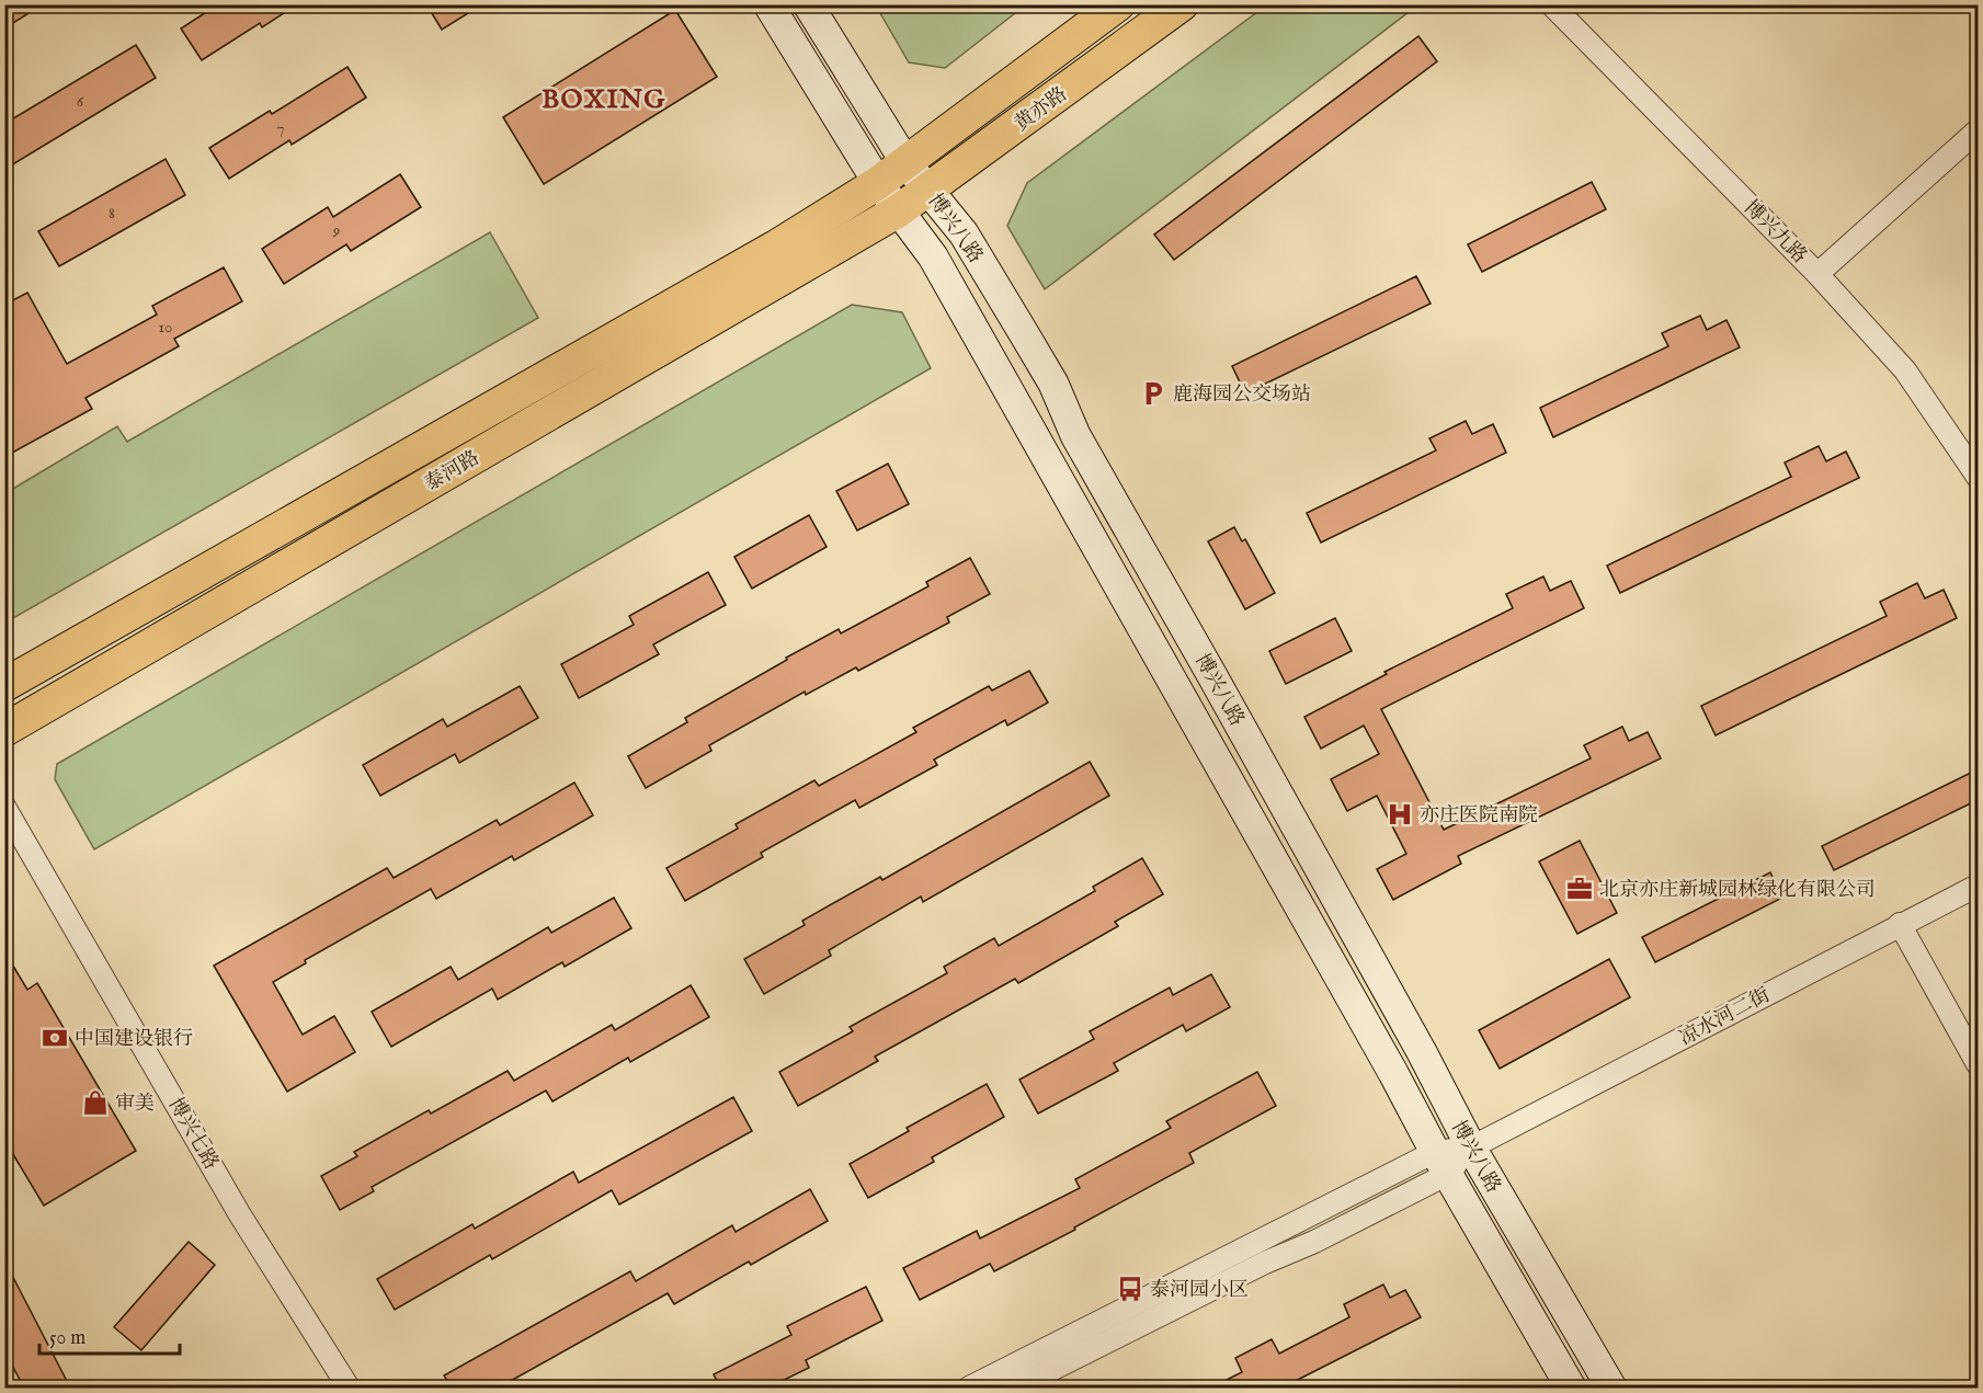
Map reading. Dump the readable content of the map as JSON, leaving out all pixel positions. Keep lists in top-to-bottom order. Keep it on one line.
{"streets":{"main road":["黄亦路","泰河路"],"street":["博兴八路","博兴九路","凉水河二街","博兴七路"]},"crossings":[["黄亦路","博兴八路"],["黄亦路","泰河路"],["博兴八路","泰河路"],["博兴八路","凉水河二街"]],"districts":["BOXING"],"places":{"parking":["鹿海园公交场站"],"hospital":["亦庄医院南院"],"office":["北京亦庄新城园林绿化有限公司"],"bank":["中国建设银行"],"shop":["审美"],"bus stop":["泰河园小区"]},"house_numbers":["6","7","8","9","10"],"scale_bar":"50 m"}
